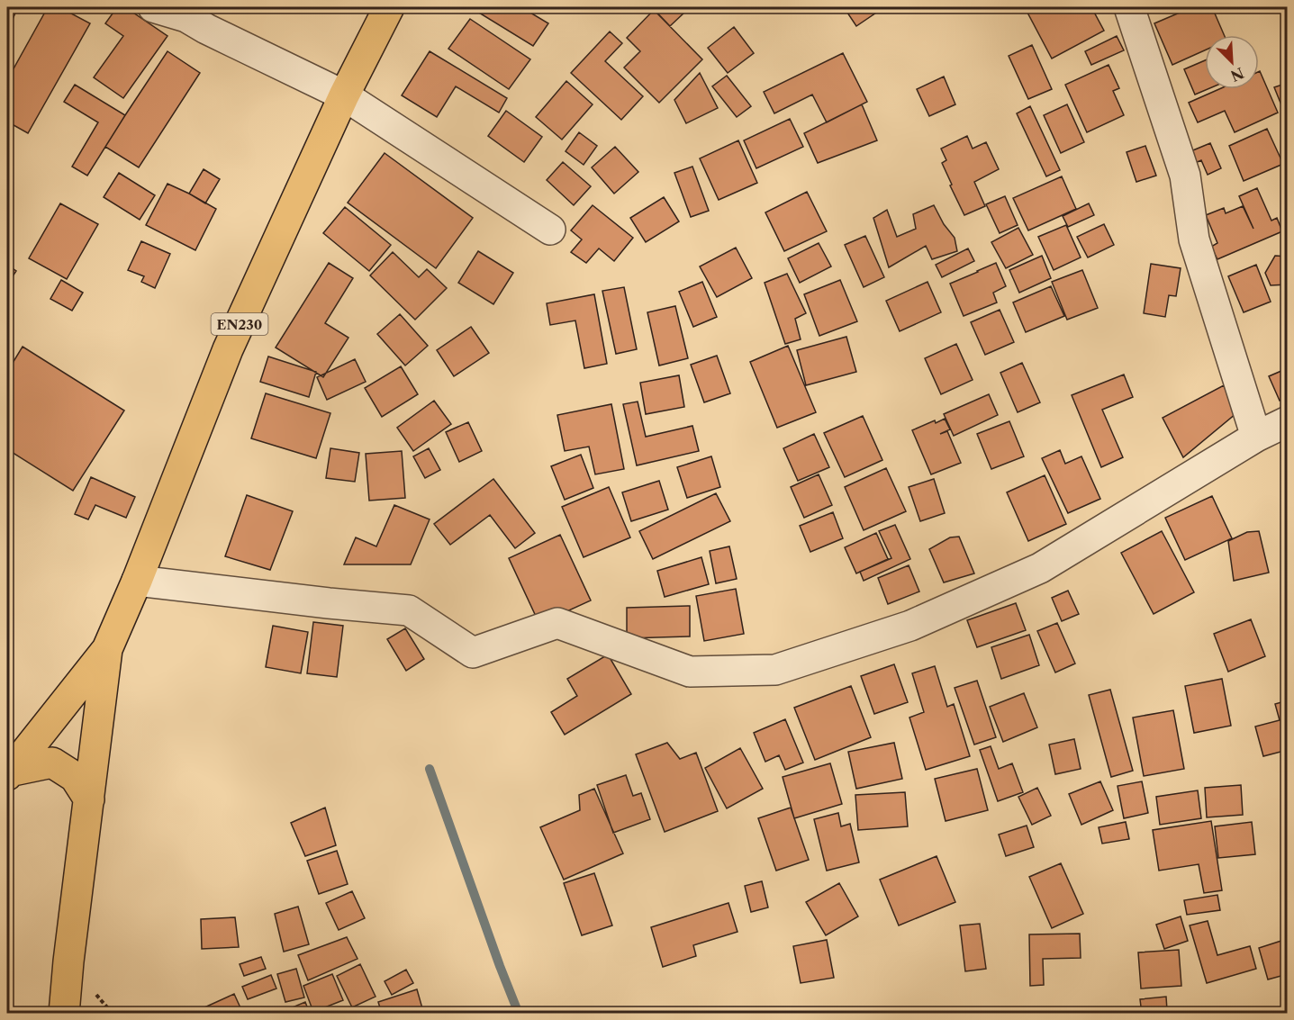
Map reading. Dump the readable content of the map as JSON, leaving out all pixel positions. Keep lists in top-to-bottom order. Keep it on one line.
{"streets":{"main road":["EN230"]},"north":"bottom right"}
